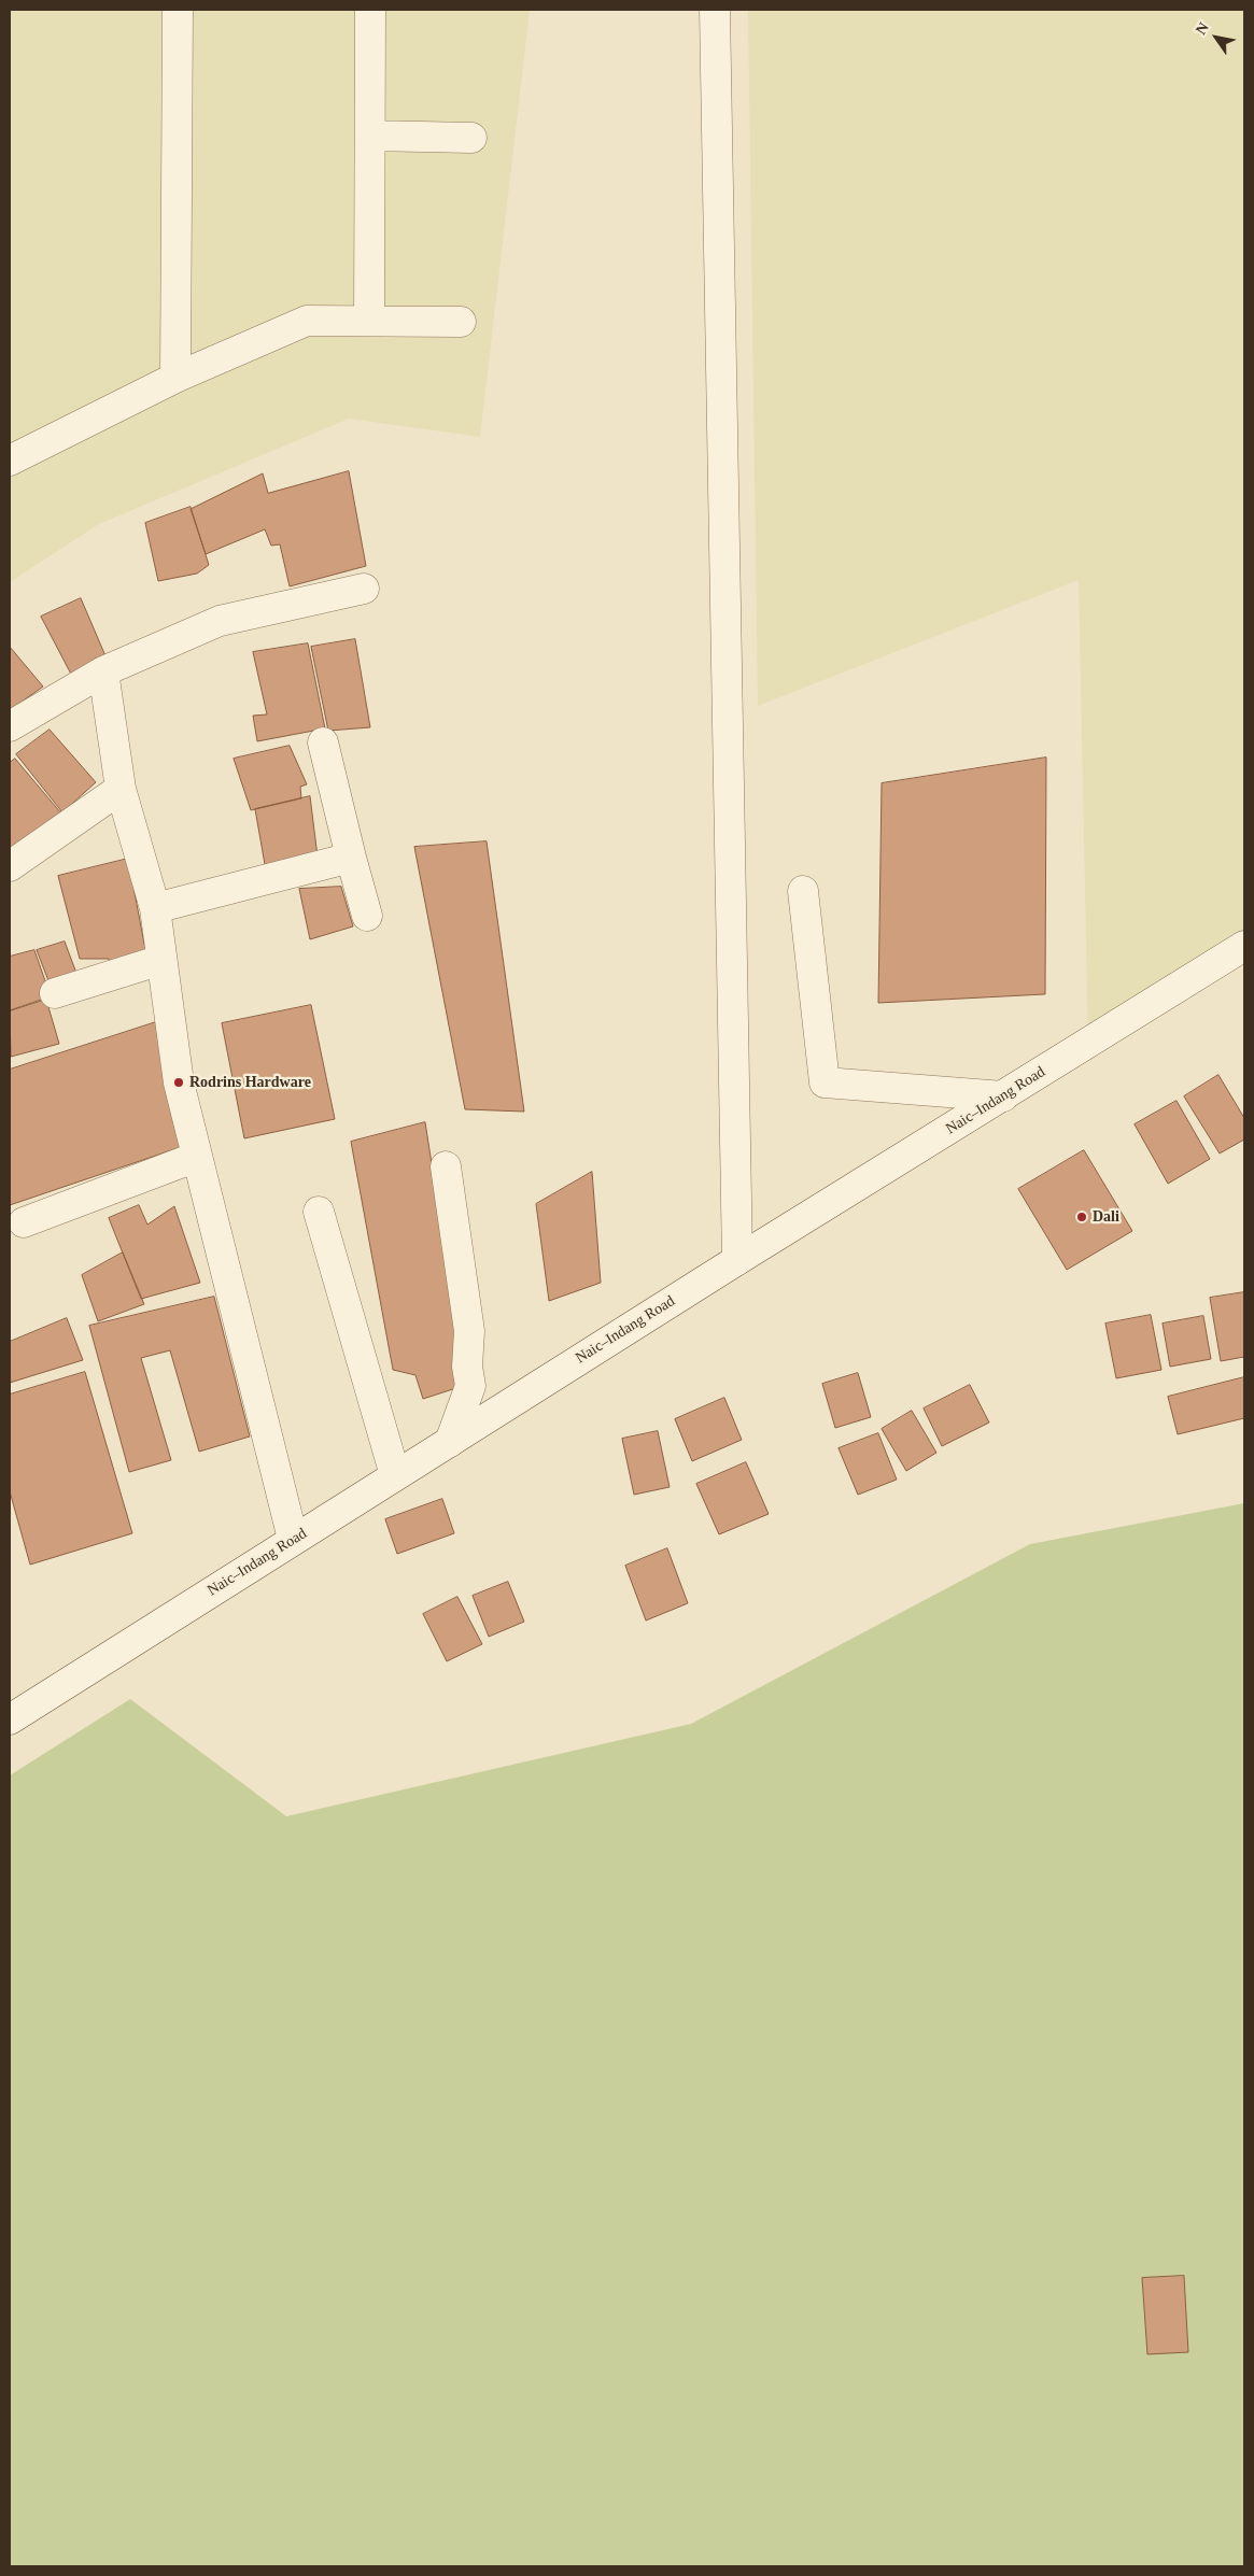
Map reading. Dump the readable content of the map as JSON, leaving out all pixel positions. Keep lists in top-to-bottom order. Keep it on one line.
{"streets":{"street":["Naic–Indang Road"]},"places":["Rodrins Hardware","Dali"],"north":"top left"}
